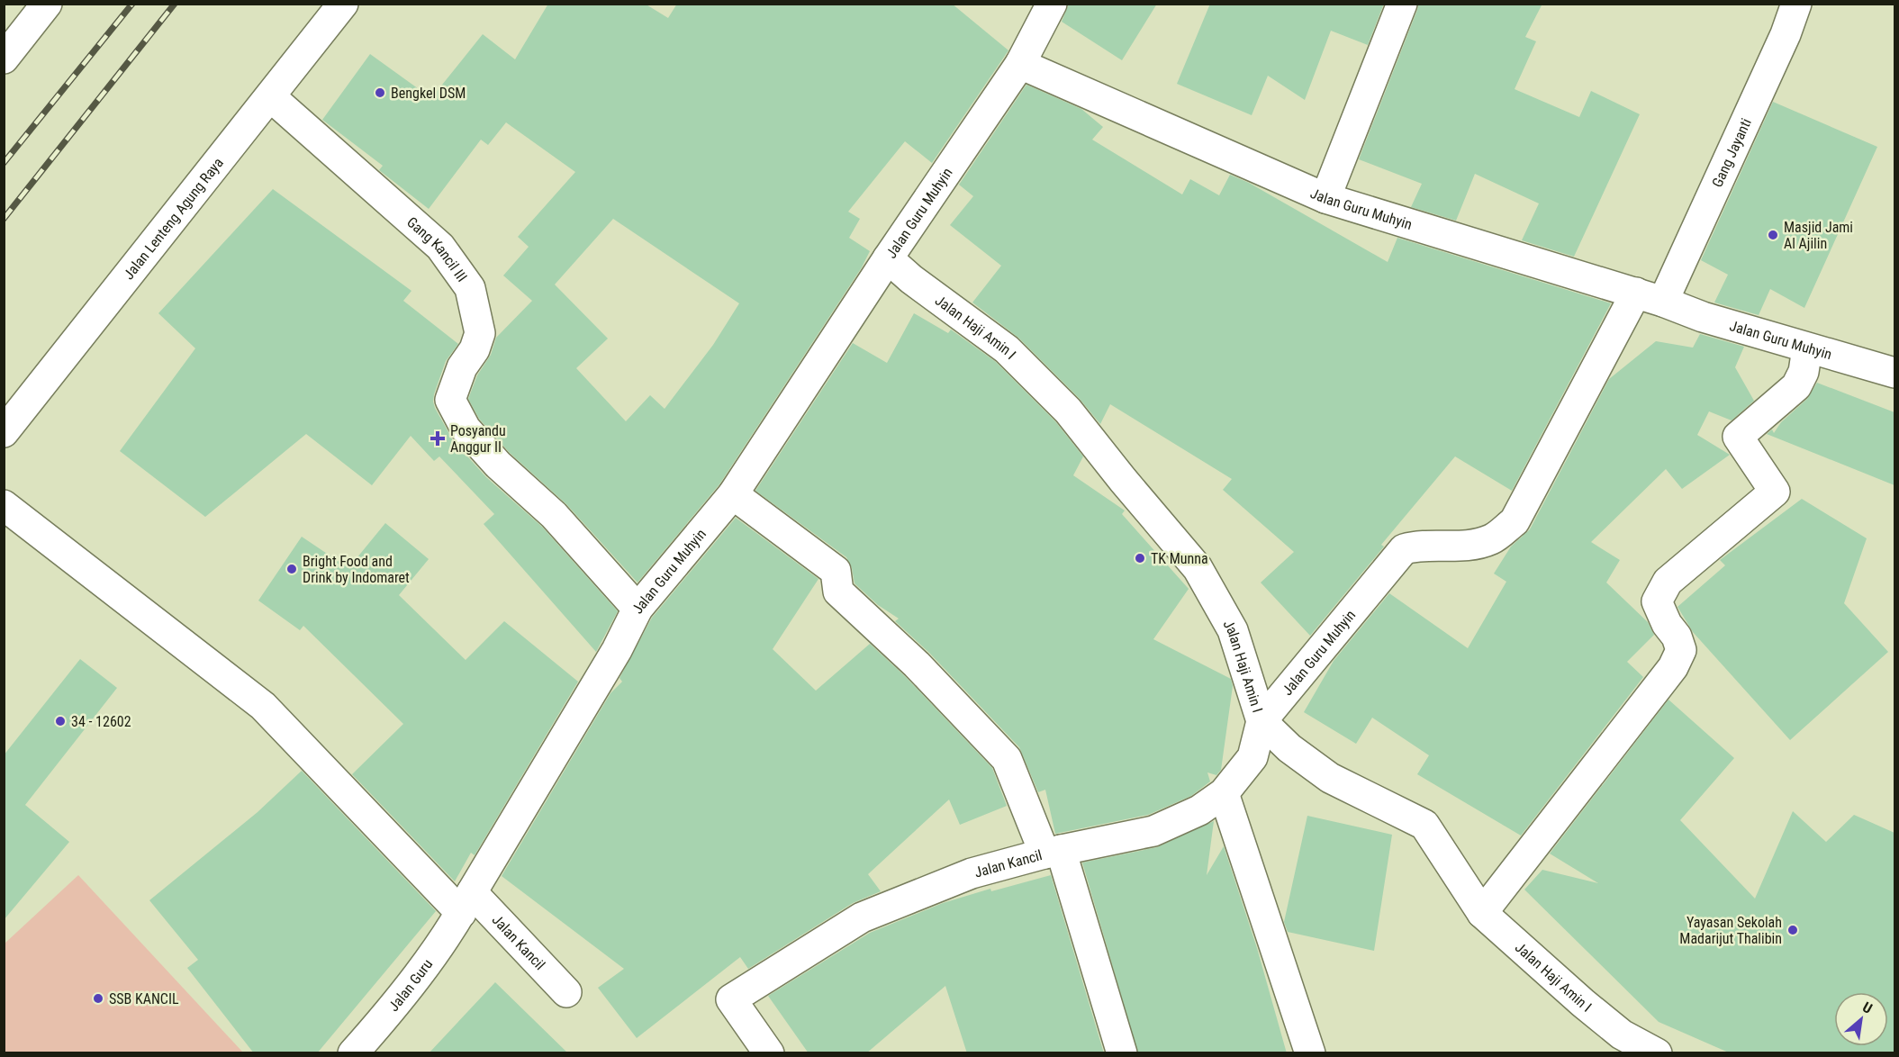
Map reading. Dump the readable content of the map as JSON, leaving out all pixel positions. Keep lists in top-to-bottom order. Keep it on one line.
{"streets":{"street":["Gang Jayanti","Jalan Guru Muhyin","Jalan Lenteng Agung Raya","Gang Kancil III","Jalan Haji Amin I","Jalan Kancil","Jalan Guru"]},"crossings":[["Gang Jayanti","Jalan Guru Muhyin"],["Jalan Guru Muhyin","Gang Kancil III"],["Jalan Guru Muhyin","Jalan Haji Amin I"],["Jalan Guru Muhyin","Jalan Kancil"],["Jalan Guru Muhyin","Jalan Guru"],["Jalan Lenteng Agung Raya","Gang Kancil III"],["Jalan Haji Amin I","Jalan Kancil"],["Jalan Kancil","Jalan Guru"]],"places":{"other":["Bengkel DSM","Masjid Jami Al Ajilin","TK Munna","Bright Food and Drink by Indomaret","34 - 12602","Yayasan Sekolah Madarijut Thalibin","SSB KANCIL"],"health":["Posyandu Anggur II"]},"north":"top right"}
